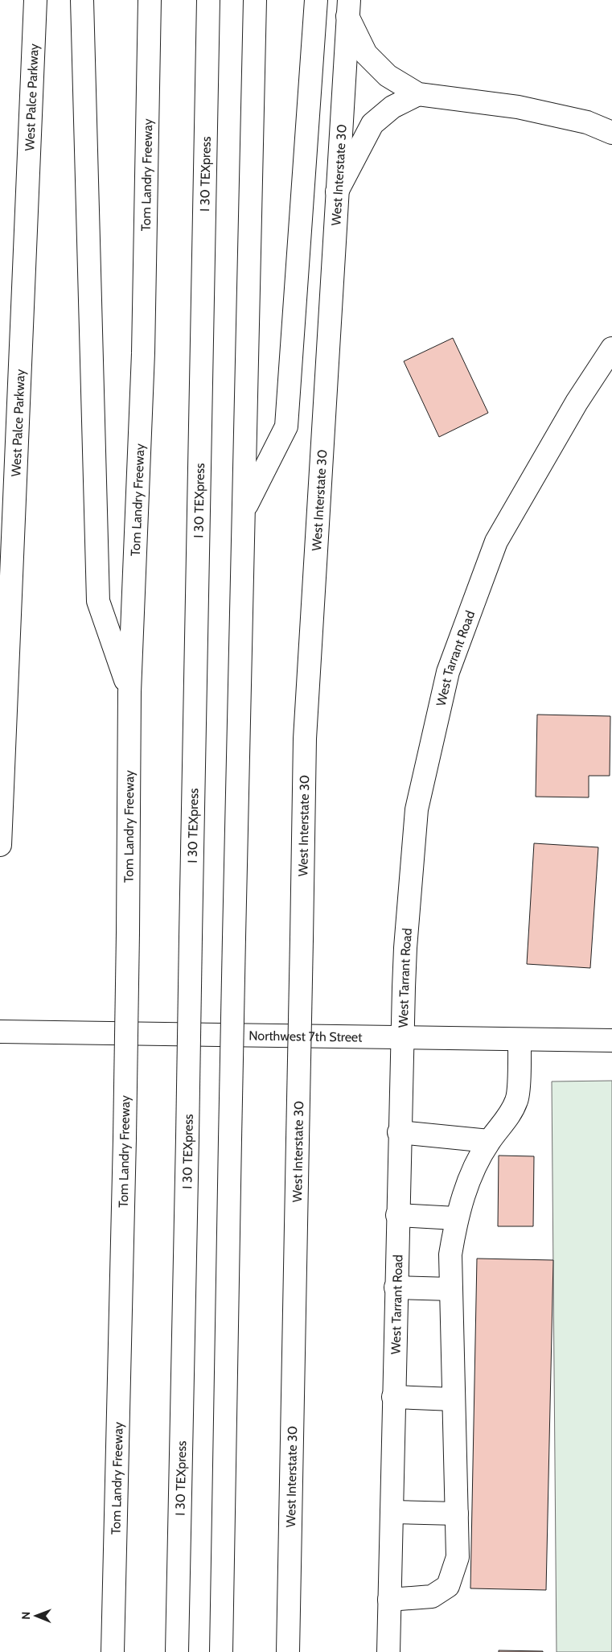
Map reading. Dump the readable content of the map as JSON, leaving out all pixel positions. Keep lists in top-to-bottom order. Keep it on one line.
{"streets":{"main road":["West Palce Parkway","Tom Landry Freeway","I 30 TEXpress","West Interstate 30","West Tarrant Road","Northwest 7th Street"]},"crossings":[["West Tarrant Road","Northwest 7th Street"]],"north":"left"}
